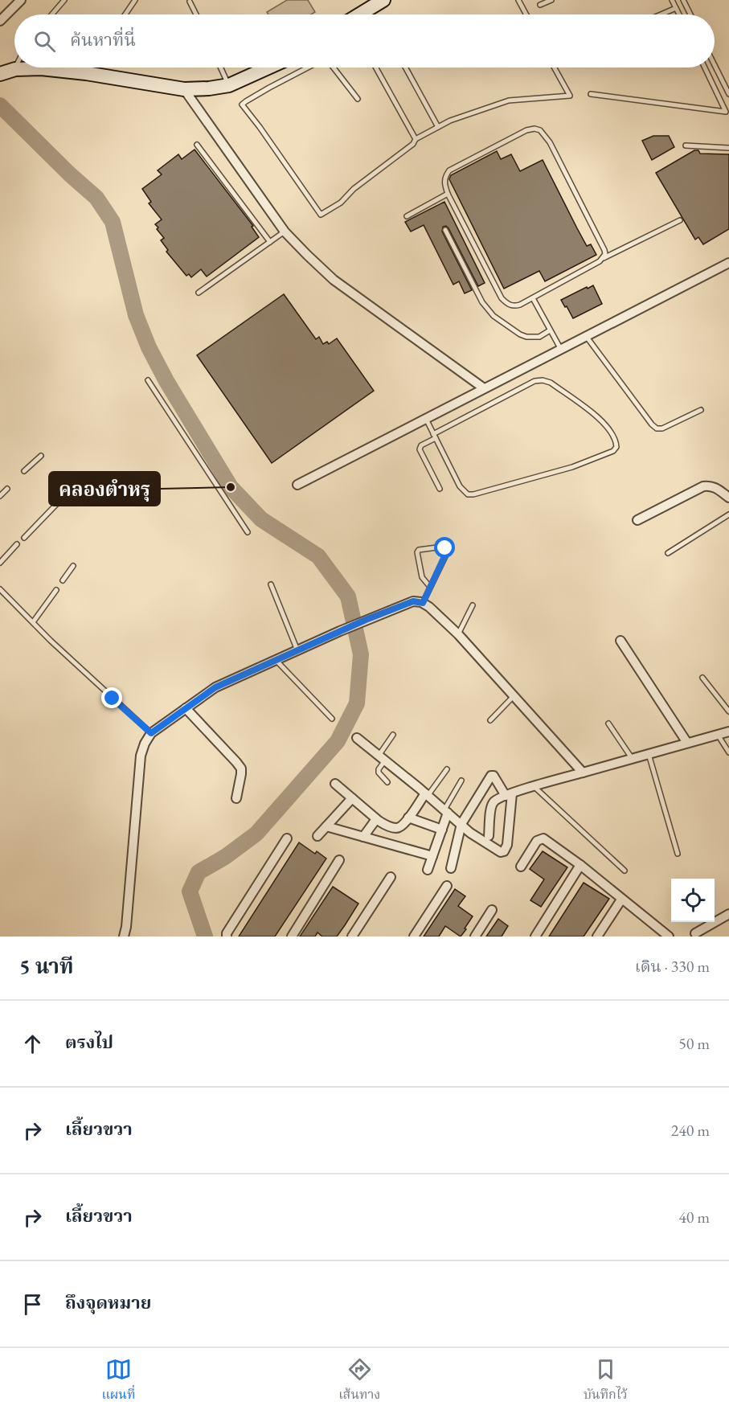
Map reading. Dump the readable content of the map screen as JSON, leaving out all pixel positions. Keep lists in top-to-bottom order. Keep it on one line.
{"places":["คลองตำหรุ"],"page":{"search":"ค้นหาที่นี่","heading":["5 นาที","เดิน · 330 m"],"list":[["ตรงไป","50 m"],["เลี้ยวขวา","240 m"],["เลี้ยวขวา","40 m"],"ถึงจุดหมาย"],"nav":["แผนที่","เส้นทาง","บันทึกไว้"]}}
